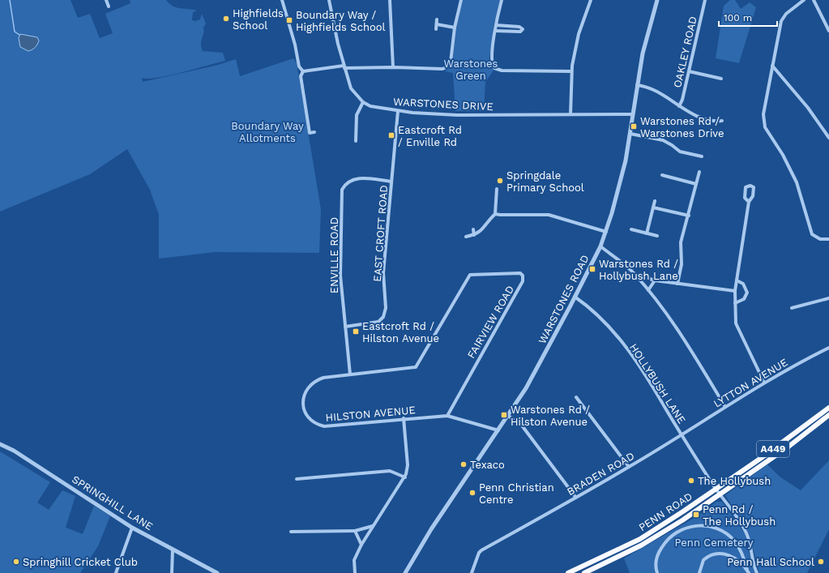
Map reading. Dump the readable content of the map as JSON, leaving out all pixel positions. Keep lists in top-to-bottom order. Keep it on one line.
{"streets":{"highway":["A449","PENN ROAD"],"street":["OAKLEY ROAD","WARSTONES DRIVE","EAST CROFT ROAD","ENVILLE ROAD","WARSTONES ROAD","FAIRVIEW ROAD","LYTTON AVENUE","HOLLYBUSH LANE","HILSTON AVENUE","BRADEN ROAD","SPRINGHILL LANE"]},"crossings":[["WARSTONES DRIVE","EAST CROFT ROAD"],["WARSTONES DRIVE","WARSTONES ROAD"],["EAST CROFT ROAD","ENVILLE ROAD"],["ENVILLE ROAD","HILSTON AVENUE"],["WARSTONES ROAD","HOLLYBUSH LANE"],["WARSTONES ROAD","HILSTON AVENUE"],["FAIRVIEW ROAD","HILSTON AVENUE"],["LYTTON AVENUE","HOLLYBUSH LANE"],["LYTTON AVENUE","BRADEN ROAD"],["HOLLYBUSH LANE","BRADEN ROAD"],["HOLLYBUSH LANE","PENN ROAD"]],"parks":["Warstones Green","Boundary Way Allotments","Penn Cemetery"],"places":{"other":["Highfields School","Springdale Primary School","Texaco","The Hollybush","Penn Christian Centre","Springhill Cricket Club","Penn Hall School"],"transit":["Boundary Way / Highfields School","Warstones Rd / Warstones Drive","Eastcroft Rd / Enville Rd","Warstones Rd / Hollybush Lane","Eastcroft Rd / Hilston Avenue","Warstones Rd / Hilston Avenue","Penn Rd / The Hollybush"]},"scale_bar":"100 m"}
